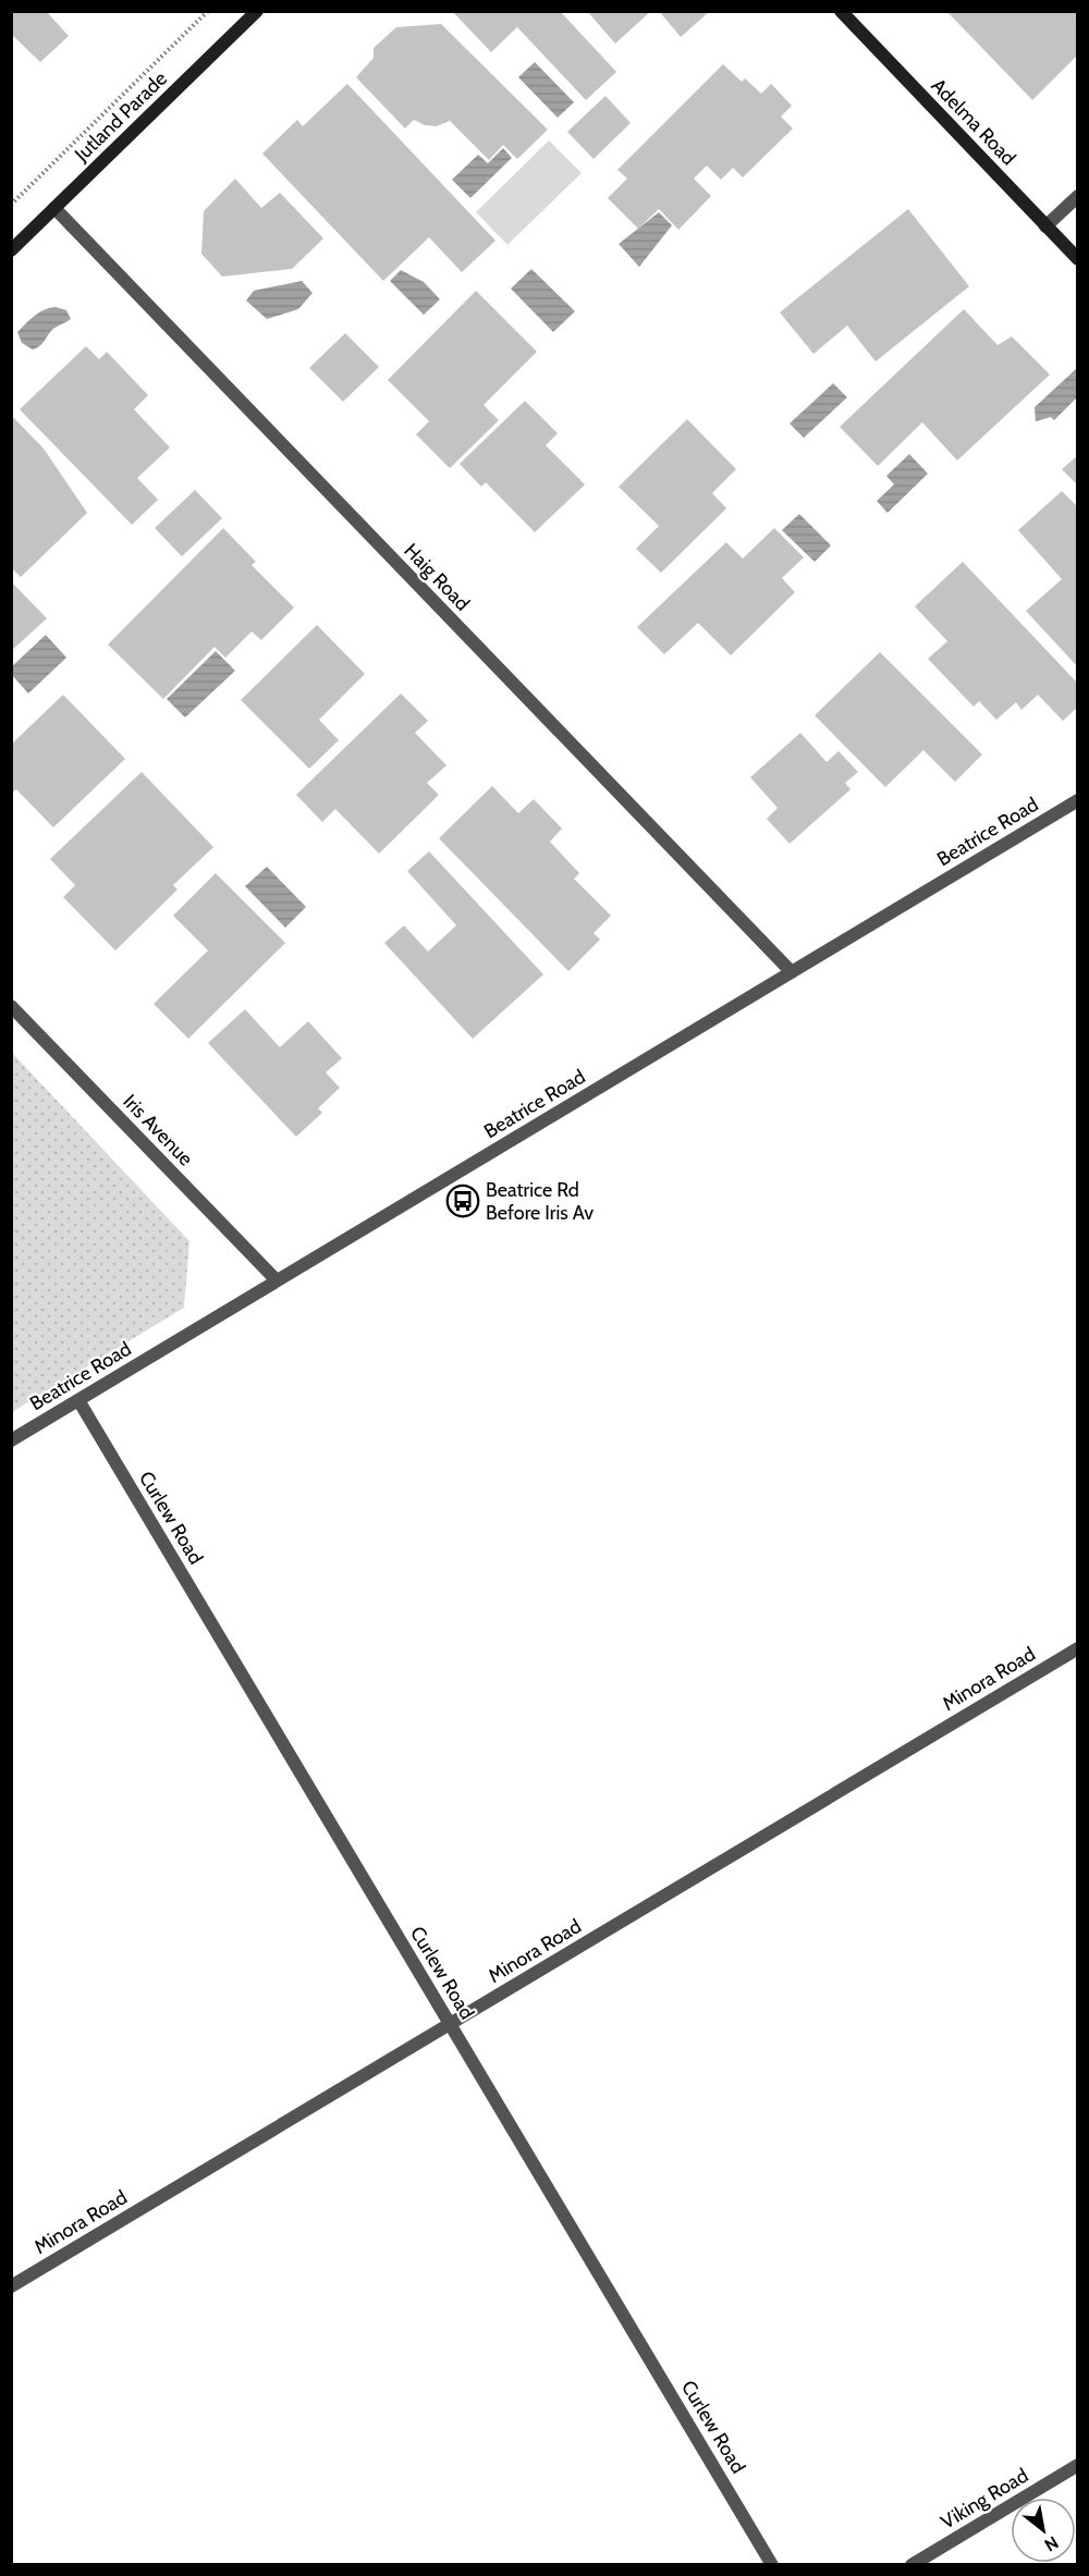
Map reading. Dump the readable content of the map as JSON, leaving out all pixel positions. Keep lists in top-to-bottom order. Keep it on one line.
{"streets":{"street":["Jutland Parade","Adelma Road","Haig Road","Beatrice Road","Iris Avenue","Curlew Road","Minora Road","Viking Road"]},"crossings":[["Jutland Parade","Haig Road"],["Haig Road","Beatrice Road"],["Beatrice Road","Iris Avenue"],["Beatrice Road","Curlew Road"],["Curlew Road","Minora Road"]],"places":{"bus stop":["Beatrice Rd Before Iris Av"]},"north":"bottom right"}
